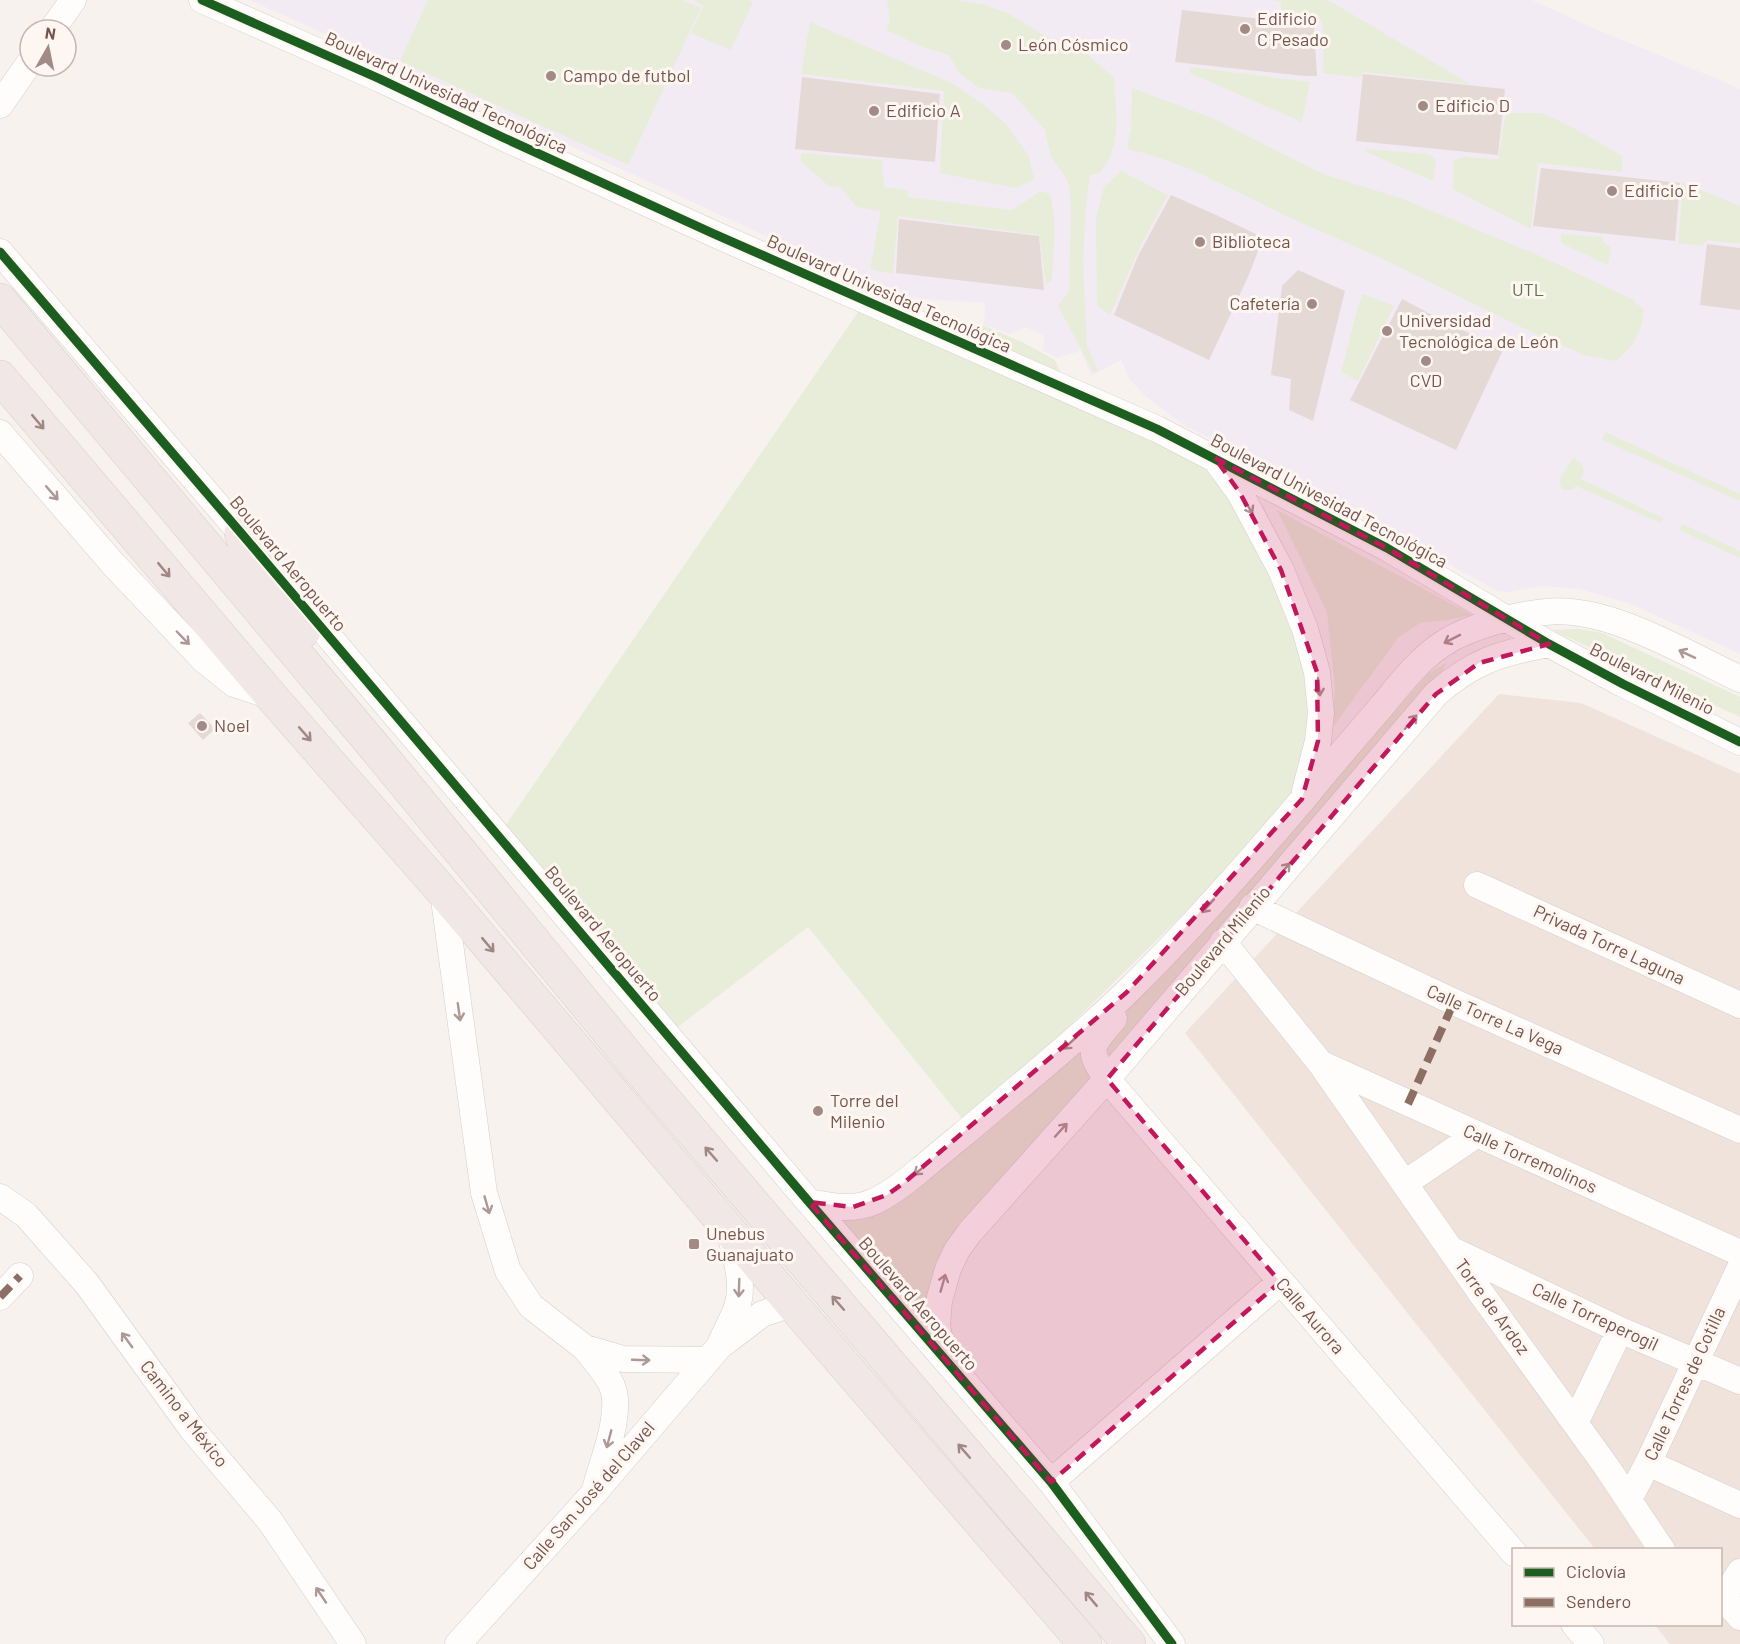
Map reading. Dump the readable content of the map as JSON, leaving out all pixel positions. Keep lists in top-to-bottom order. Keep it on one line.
{"streets":{"street":["Boulevard Univesidad Tecnológica","Boulevard Aeropuerto","Boulevard Milenio","Privada Torre Laguna","Calle Torre La Vega","Calle Torremolinos","Torre de Ardoz","Calle Aurora","Calle Torreperogil","Calle Torres de Cotilla","Camino a México","Calle San José del Clavel"]},"crossings":[["Boulevard Univesidad Tecnológica","Boulevard Milenio"],["Boulevard Aeropuerto","Boulevard Milenio"],["Boulevard Milenio","Calle Torre La Vega"],["Boulevard Milenio","Torre de Ardoz"],["Boulevard Milenio","Calle Aurora"],["Calle Torremolinos","Torre de Ardoz"],["Torre de Ardoz","Calle Torreperogil"],["Torre de Ardoz","Calle Torres de Cotilla"],["Calle Torreperogil","Calle Torres de Cotilla"]],"one_way":["Camino a México"],"parks":["UTL"],"places":{"other":["Edificio C Pesado","León Cósmico","Campo de futbol","Edificio D","Edificio A","Edificio E","Biblioteca","Cafetería","Universidad Tecnológica de León","CVD","Noel","Torre del Milenio"],"transit":["Unebus Guanajuato"]},"legend":["Ciclovía","Sendero"],"north":"top"}
